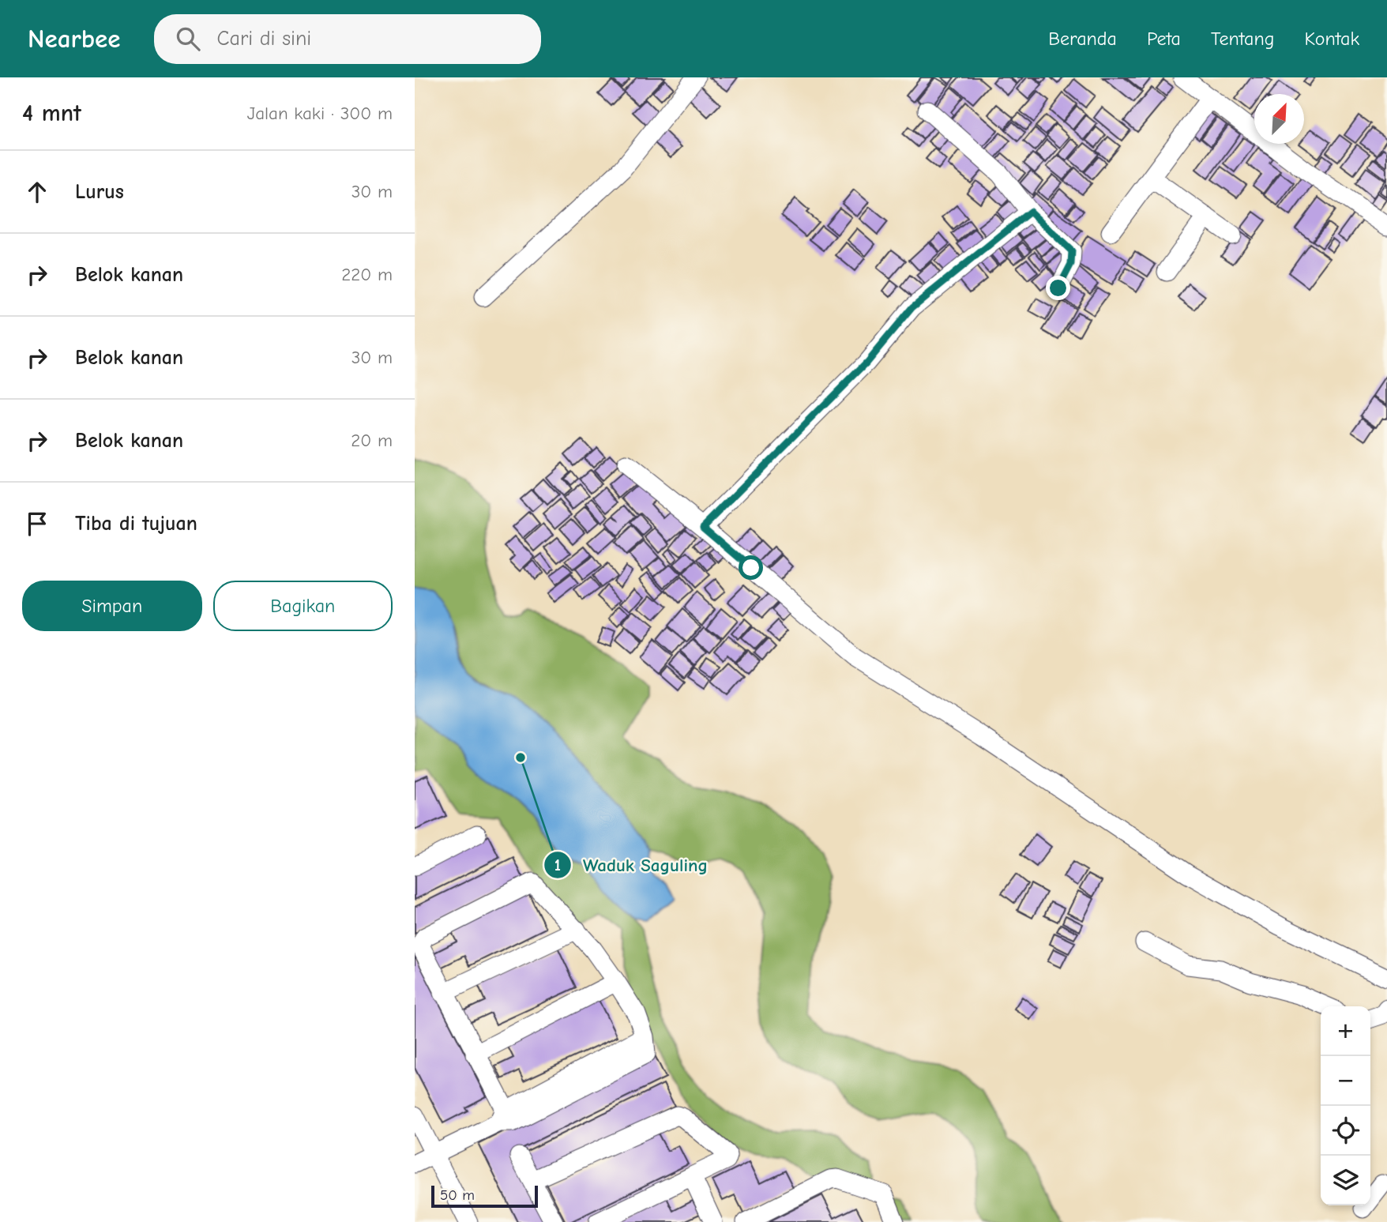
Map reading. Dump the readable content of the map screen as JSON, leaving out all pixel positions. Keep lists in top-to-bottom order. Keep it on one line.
{"places":["Waduk Saguling"],"scale_bar":"50 m","north":"top right","page":{"header":"Nearbee","search":"Cari di sini","nav":["Beranda","Peta","Tentang","Kontak"],"heading":["4 mnt","Jalan kaki · 300 m"],"list":[["Lurus","30 m"],["Belok kanan","220 m"],["Belok kanan","30 m"],["Belok kanan","20 m"],"Tiba di tujuan"],"buttons":["Simpan","Bagikan"],"map_buttons":["+","−"],"scale":"50 m"}}
